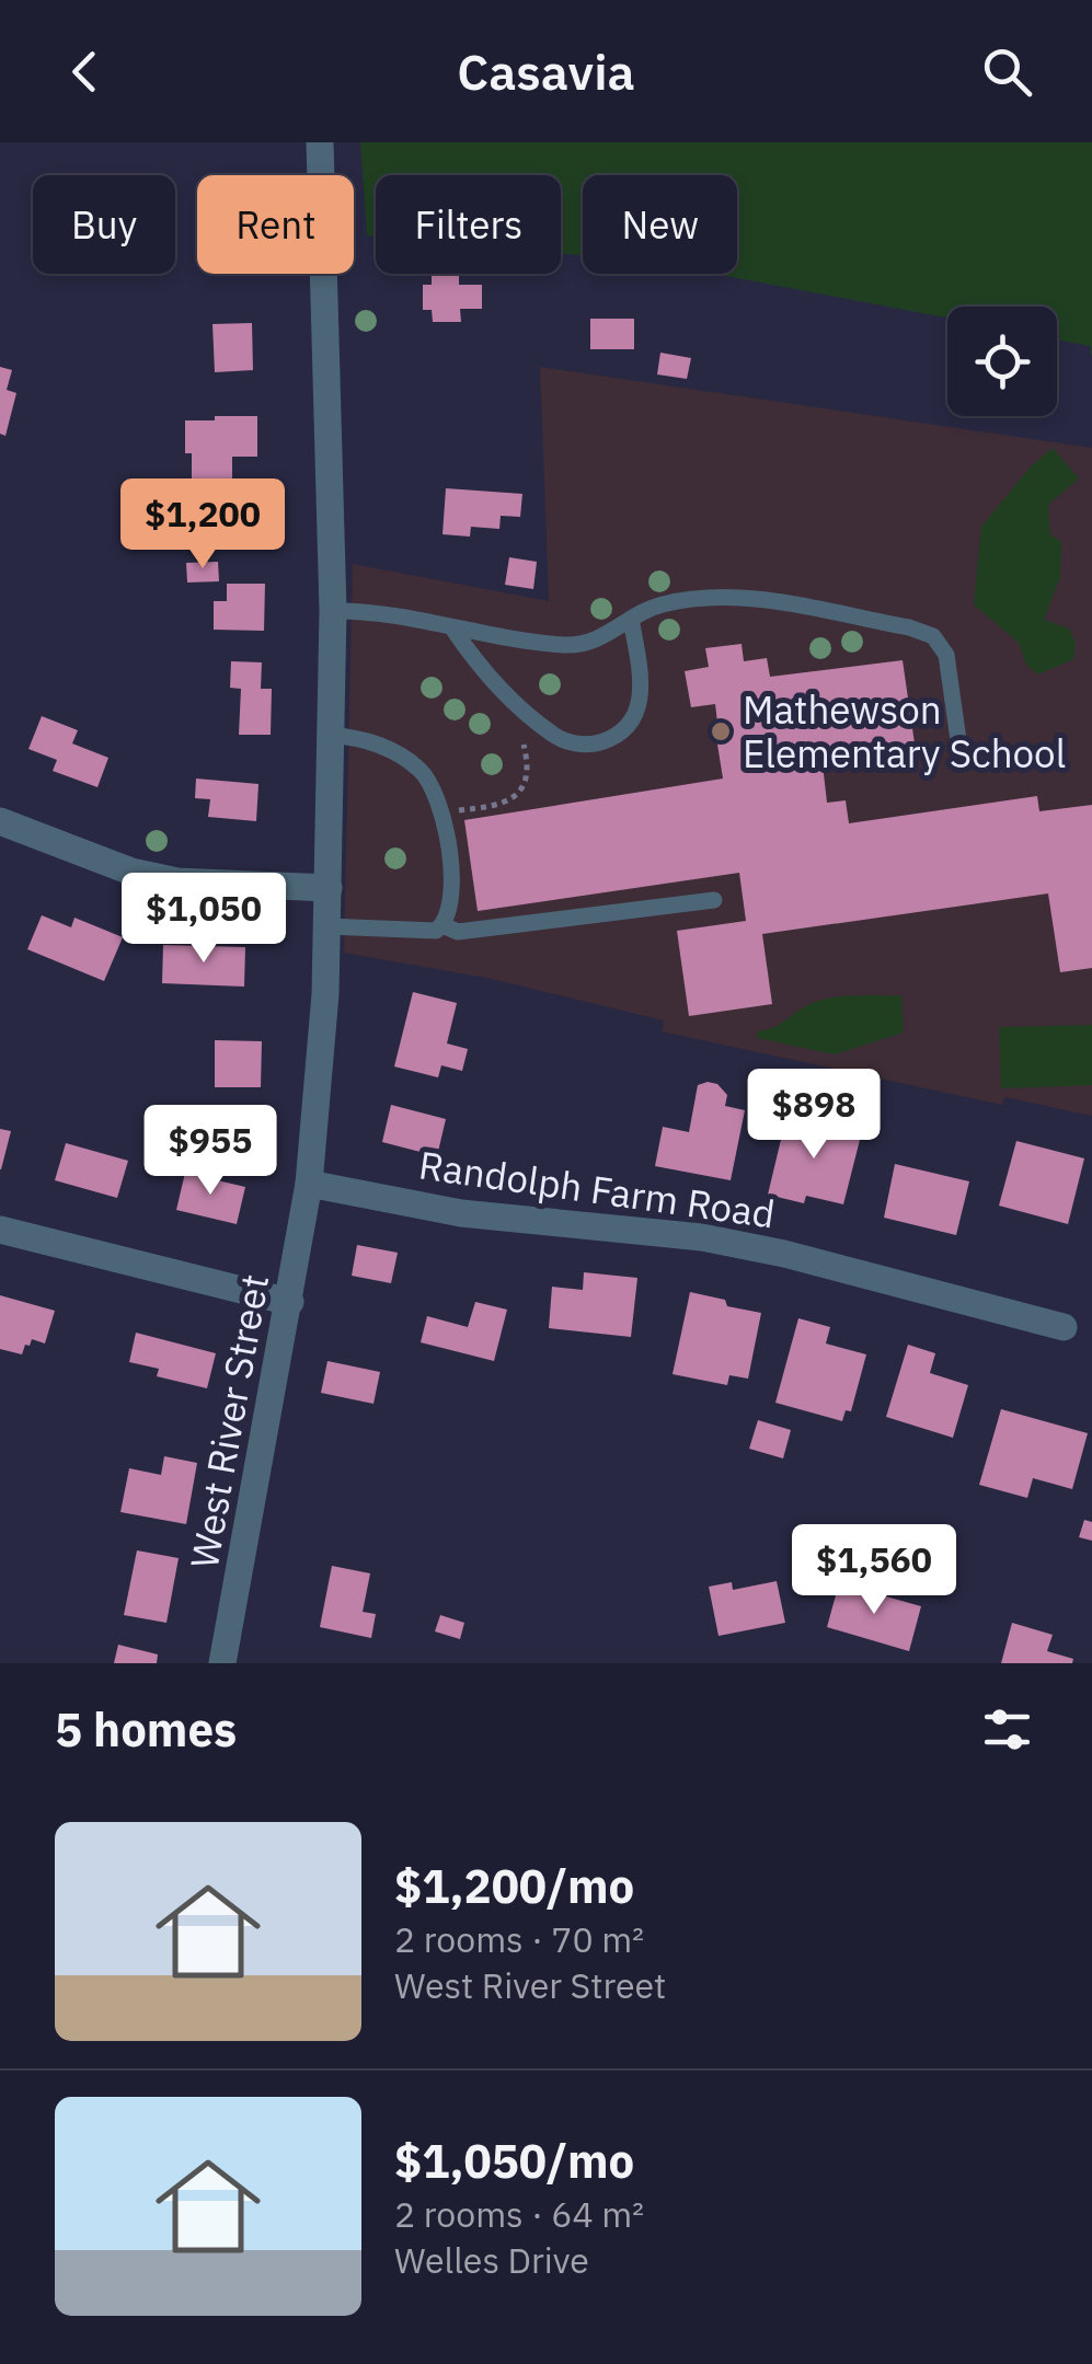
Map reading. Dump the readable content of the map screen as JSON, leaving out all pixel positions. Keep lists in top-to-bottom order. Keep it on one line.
{"streets":{"street":["Randolph Farm Road","West River Street"]},"crossings":[["Randolph Farm Road","West River Street"]],"places":["Mathewson Elementary School"],"page":{"header":"Casavia","chip":["Buy","Rent","Filters","New"],"price":["$1,200","$1,050","$898","$955","$1,560"],"heading":"5 homes","list":[{"name":"$1,200/mo","note":"2 rooms · 70 m² · West River Street"},{"name":"$1,050/mo","note":"2 rooms · 64 m² · Welles Drive"}]}}
